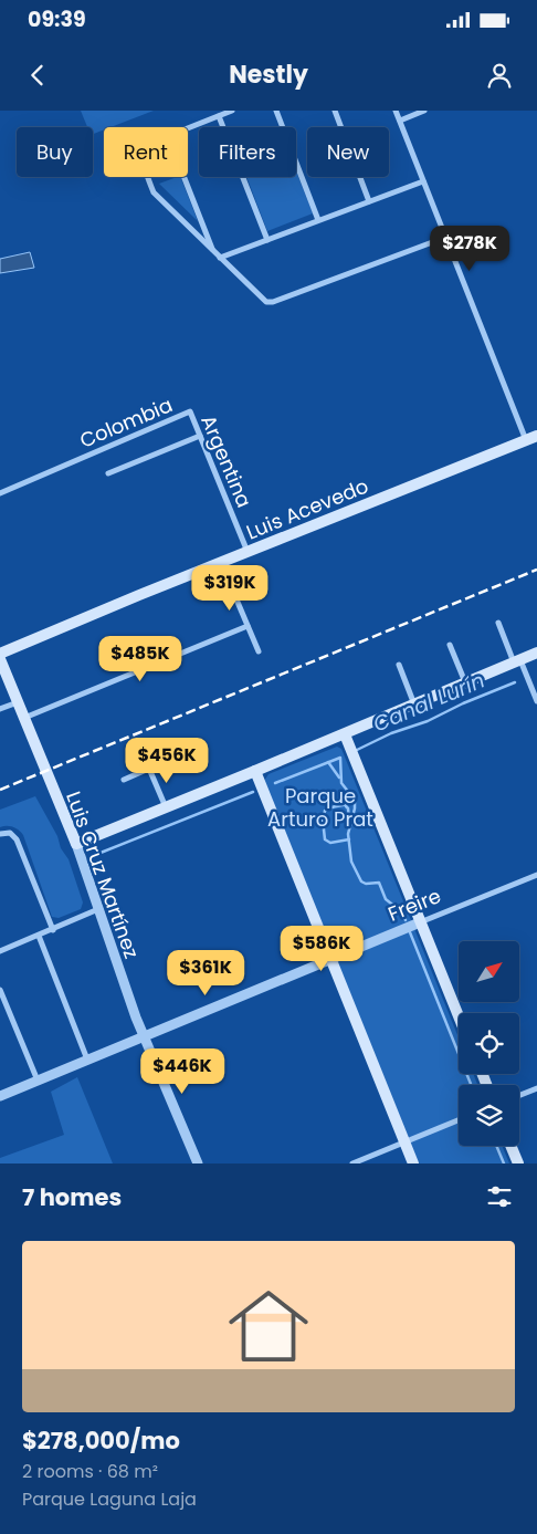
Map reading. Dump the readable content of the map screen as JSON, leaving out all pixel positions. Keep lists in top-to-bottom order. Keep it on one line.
{"streets":{"main road":["Luis Acevedo","Luis Cruz Martínez"],"street":["Colombia","Argentina","Freire"]},"crossings":[["Colombia","Argentina"],["Argentina","Luis Acevedo"],["Luis Cruz Martínez","Freire"]],"water":["Canal Lurín"],"parks":["Parque Arturo Prat"],"north":"top right","page":{"status":"09:39","header":"Nestly","chip":["Buy","Rent","Filters","New"],"price":["$278K","$319K","$485K","$456K","$586K","$361K","$446K"],"heading":"7 homes","list":[{"name":"$278,000/mo","note":"2 rooms · 68 m² · Parque Laguna Laja"}]}}
